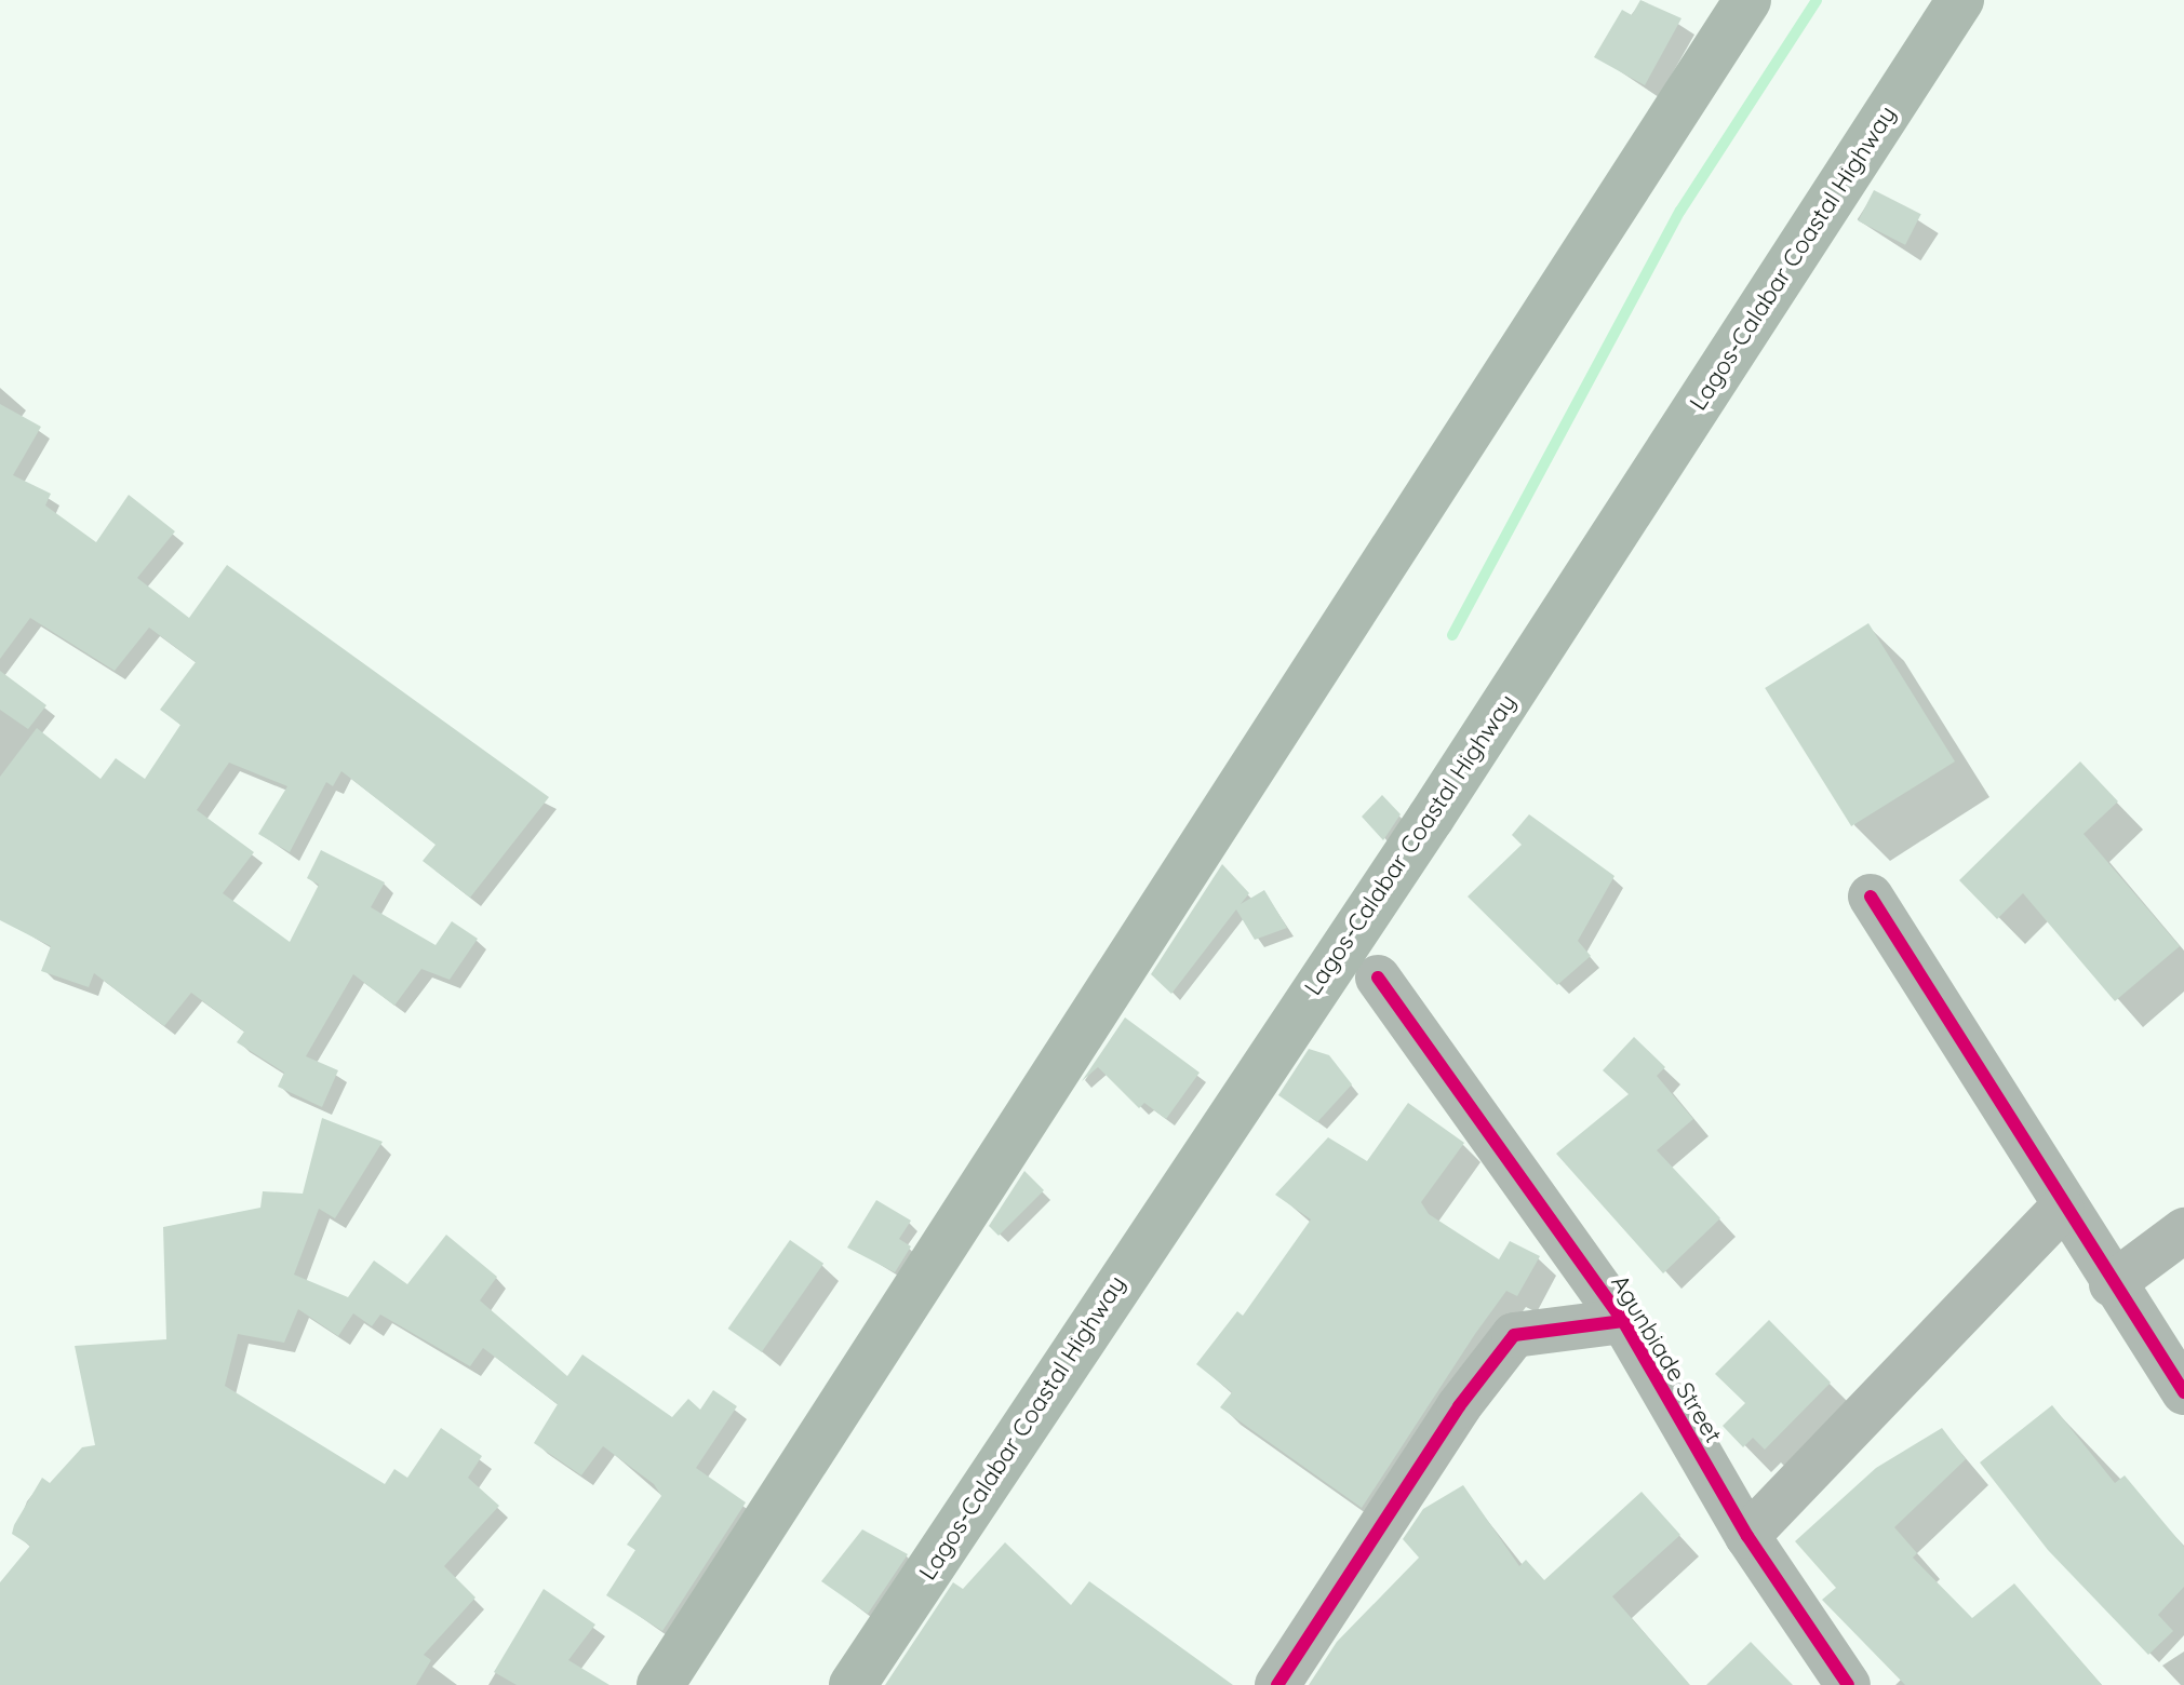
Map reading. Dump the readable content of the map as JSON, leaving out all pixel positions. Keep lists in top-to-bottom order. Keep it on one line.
{"streets":{"highway":["Lagos-Calabar Coastal Highway"],"street":["Agunbiade Street"]}}
